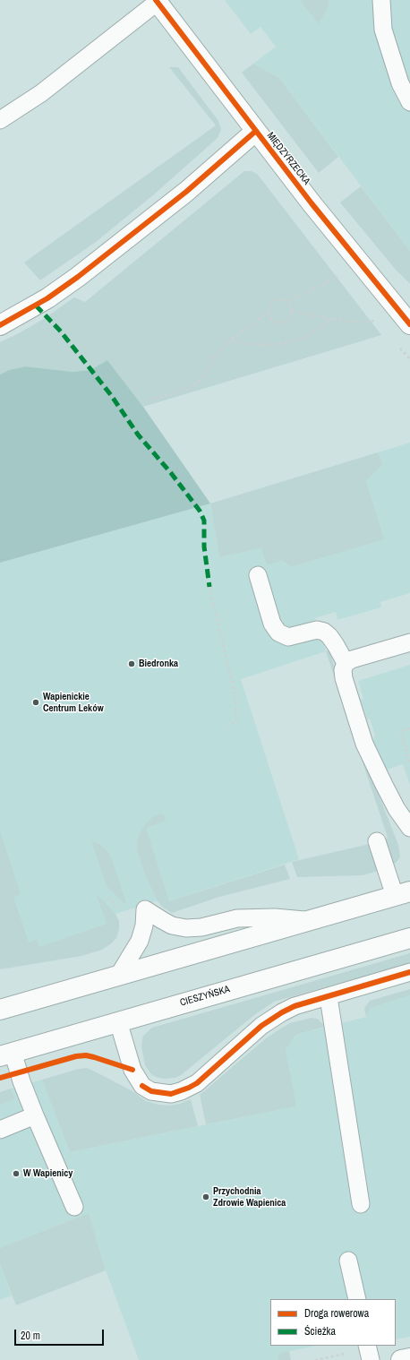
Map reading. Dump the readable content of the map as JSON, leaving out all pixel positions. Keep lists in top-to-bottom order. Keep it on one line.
{"streets":{"main road":["MIĘDZYRZECKA","CIESZYŃSKA"]},"places":["Biedronka","Wapienickie Centrum Leków","W Wapienicy","Przychodnia Zdrowie Wapienica"],"legend":["Droga rowerowa","Ścieżka"],"scale_bar":"20 m"}
